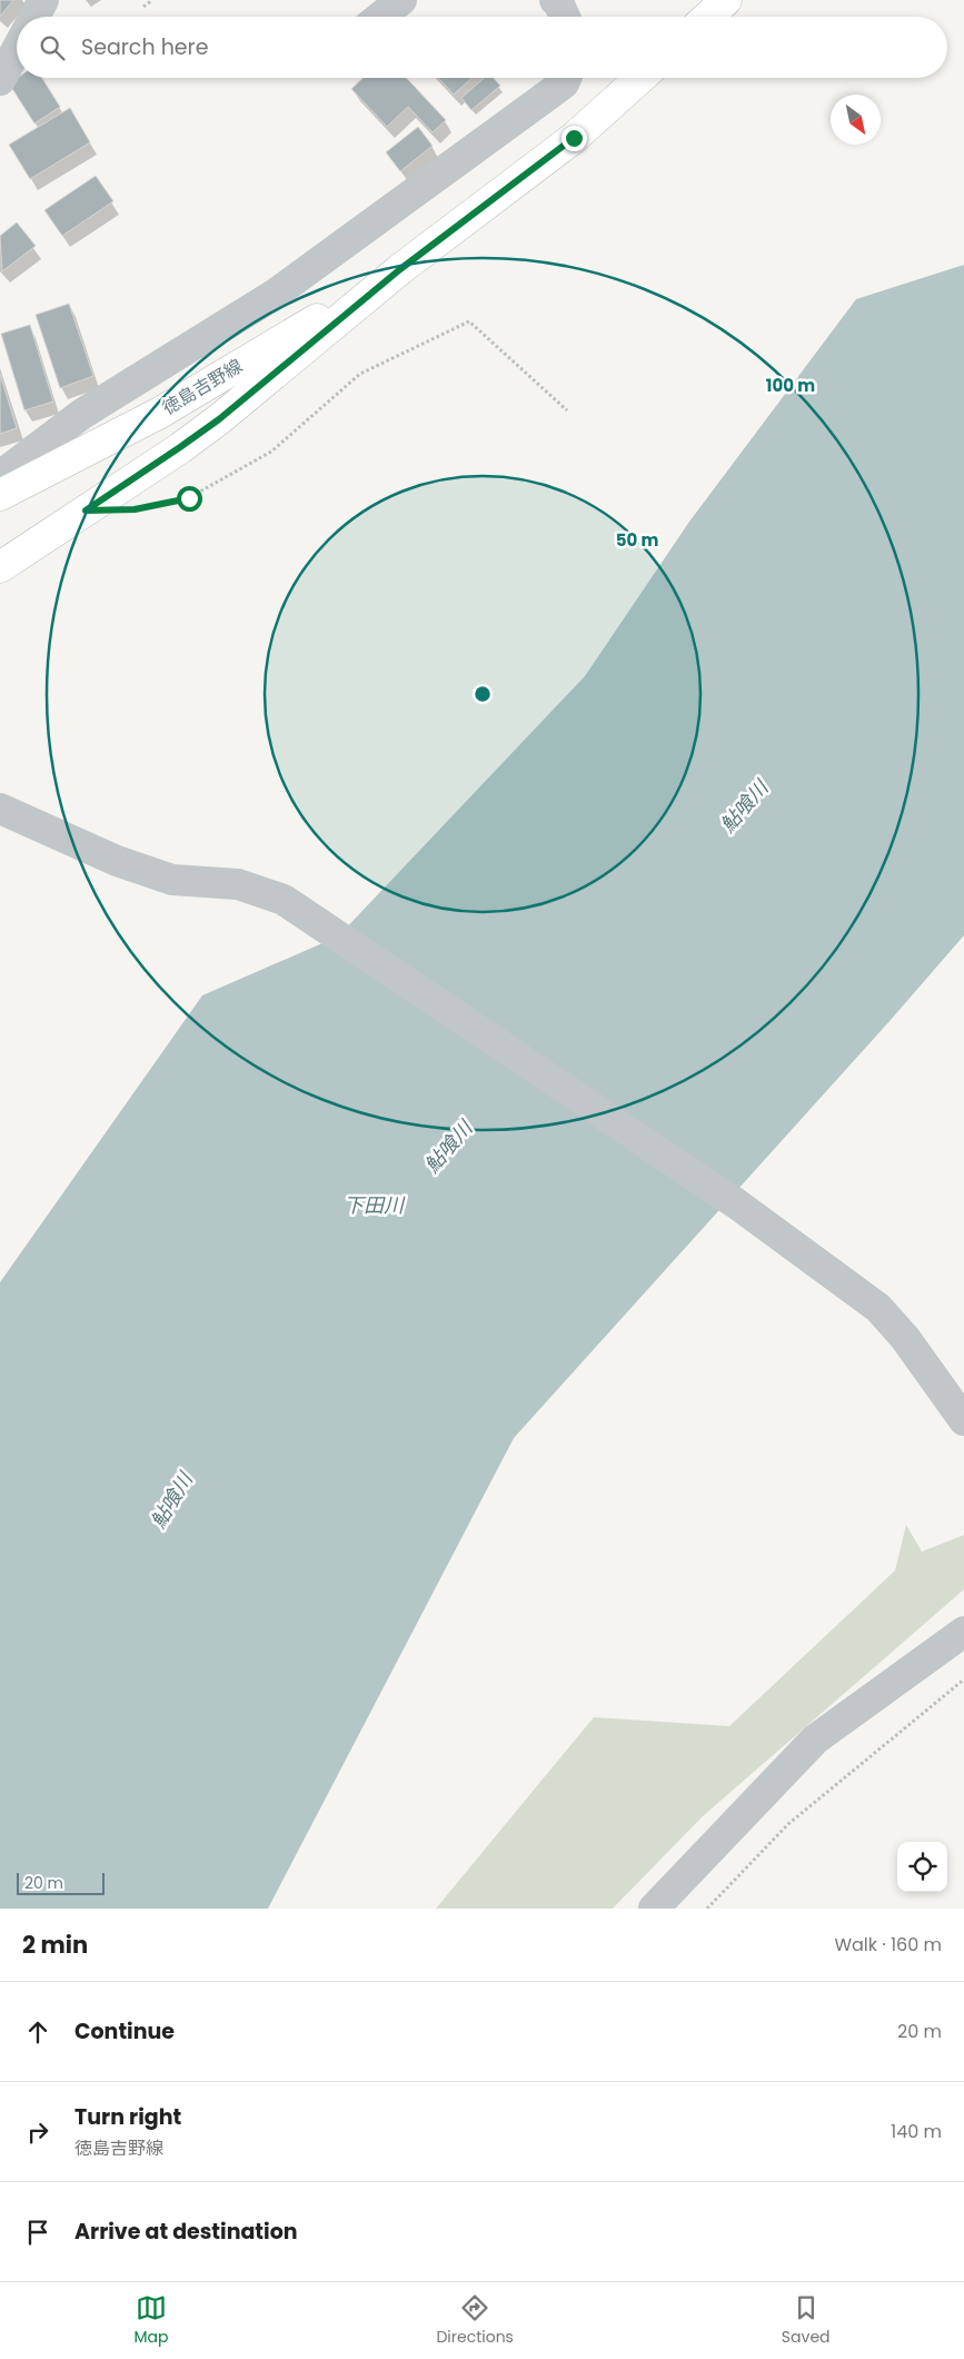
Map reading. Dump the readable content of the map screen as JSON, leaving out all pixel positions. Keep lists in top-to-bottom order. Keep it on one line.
{"streets":{"main road":["徳島吉野線"]},"water":["鮎喰川","下田川"],"scale_bar":"20 m","north":"bottom right","page":{"search":"Search here","scale":"20 m","heading":["2 min","Walk · 160 m"],"list":[["Continue","20 m"],["Turn right","徳島吉野線","140 m"],"Arrive at destination"],"nav":["Map","Directions","Saved"]},"rings":["100 m","50 m"]}
